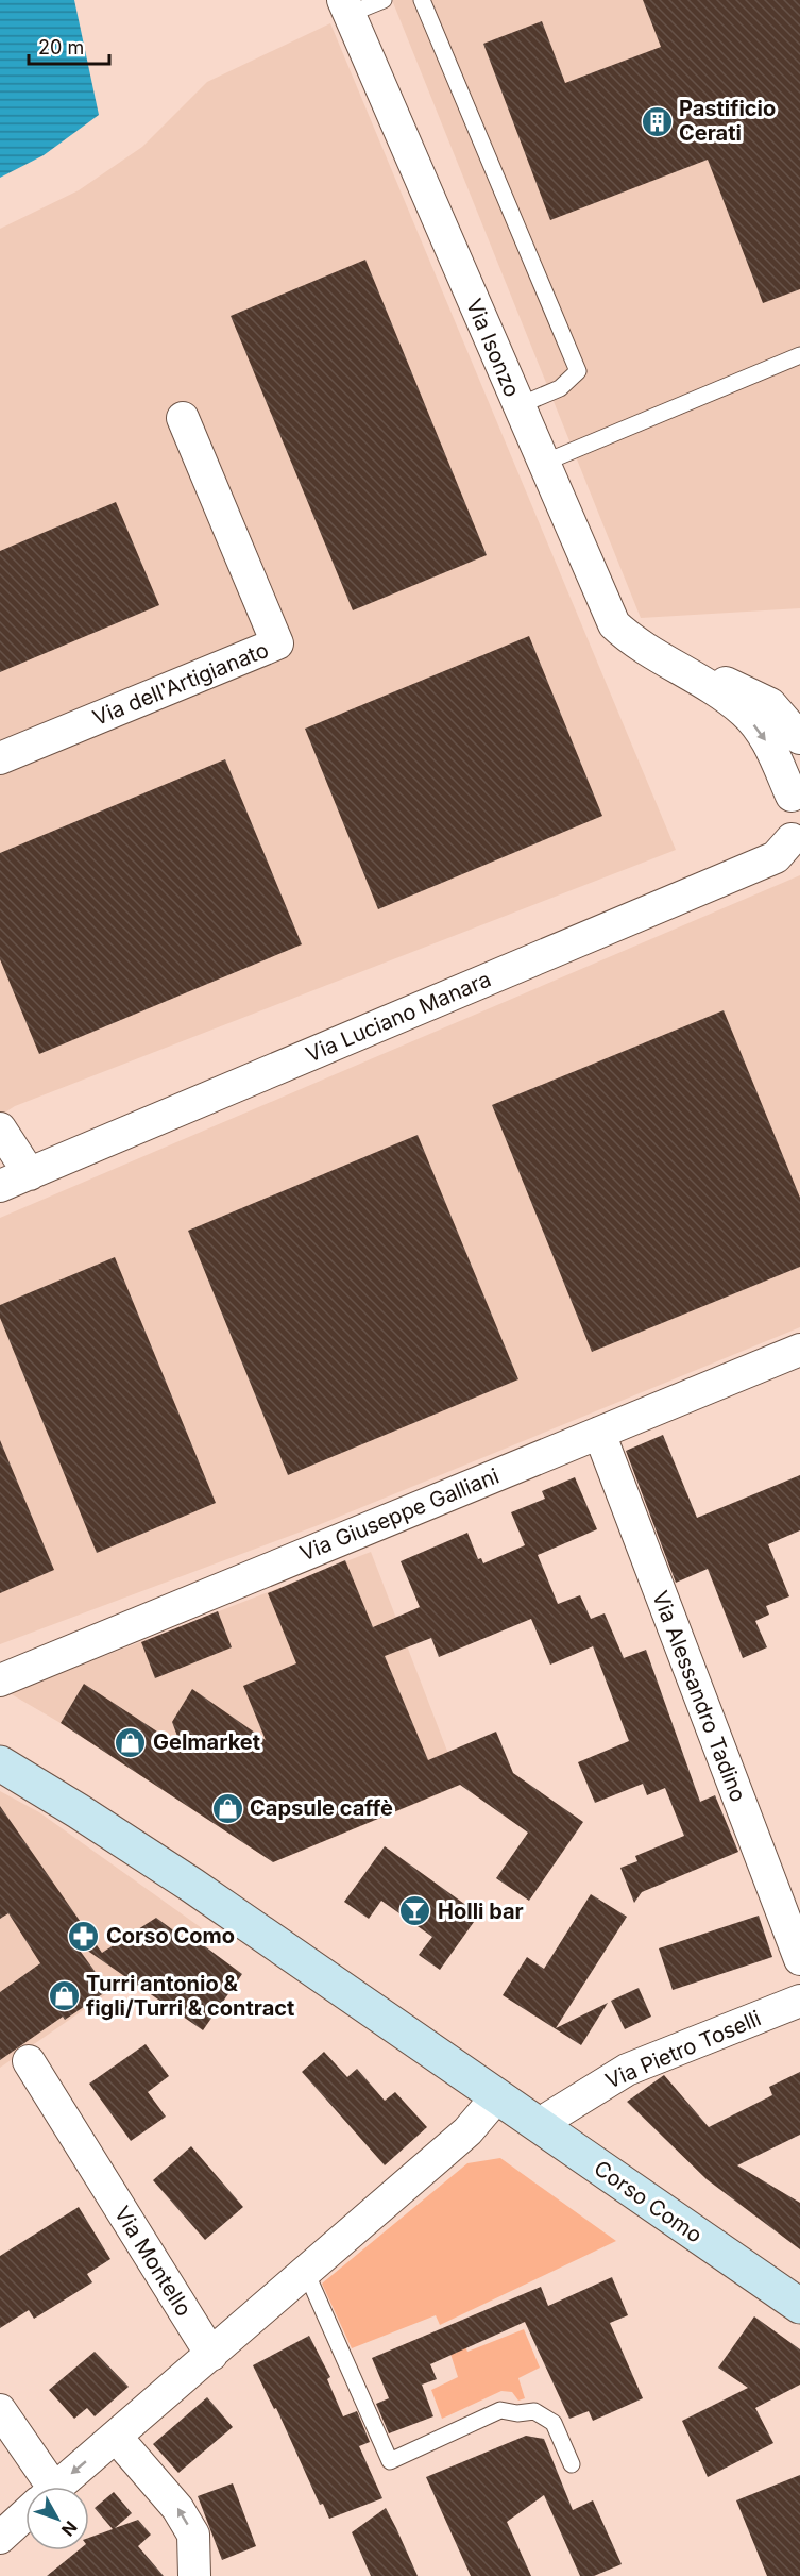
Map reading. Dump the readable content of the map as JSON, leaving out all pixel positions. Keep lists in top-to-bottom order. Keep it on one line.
{"streets":{"main road":["Corso Como"],"street":["Via Isonzo","Via dell'Artigianato","Via Luciano Manara","Via Giuseppe Galliani","Via Alessandro Tadino","Via Pietro Toselli","Via Montello"]},"crossings":[["Via Giuseppe Galliani","Via Alessandro Tadino"],["Via Pietro Toselli","Corso Como"]],"places":{"building":["Pastificio Cerati"],"shop":["Gelmarket","Capsule caffè","Turri antonio & figli/Turri & contract"],"bar":["Holli bar"],"pharmacy":["Corso Como"]},"scale_bar":"20 m","north":"bottom right"}
